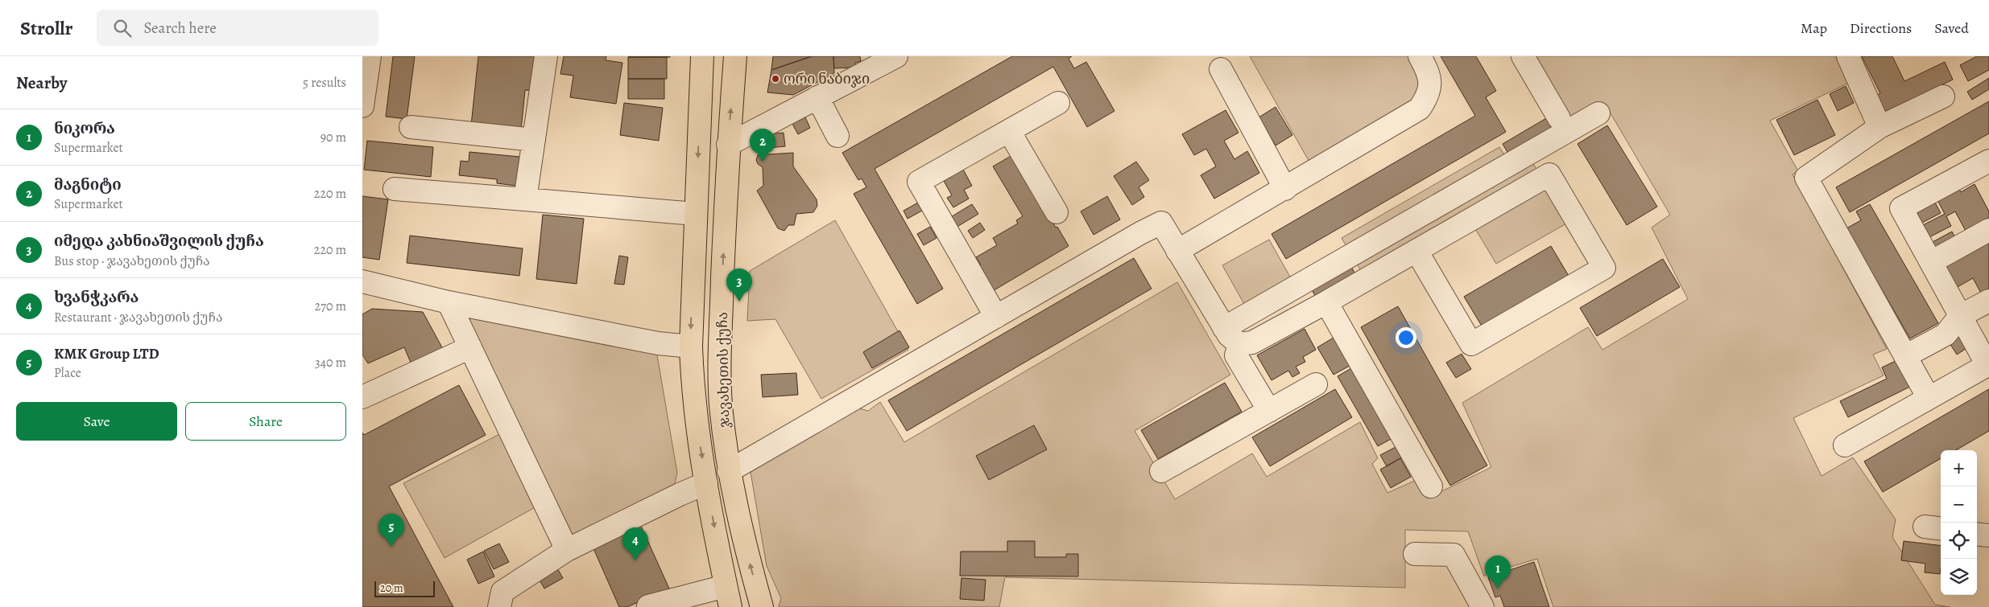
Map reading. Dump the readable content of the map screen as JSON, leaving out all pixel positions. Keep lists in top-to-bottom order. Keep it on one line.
{"streets":{"main road":["ჯავახეთის ქუჩა"]},"places":["ორი ნაბიჯი"],"scale_bar":"20 m","page":{"header":"Strollr","search":"Search here","nav":["Map","Directions","Saved"],"heading":["Nearby","5 results"],"list":[{"mark":"1","name":"ნიკორა","note":"Supermarket","value":"90 m"},{"mark":"2","name":"მაგნიტი","note":"Supermarket","value":"220 m"},{"mark":"3","name":"იმედა კახნიაშვილის ქუჩა","note":"Bus stop · ჯავახეთის ქუჩა","value":"220 m"},{"mark":"4","name":"ხვანჭკარა","note":"Restaurant · ჯავახეთის ქუჩა","value":"270 m"},{"mark":"5","name":"KMK Group LTD","note":"Place","value":"340 m"}],"pins":["2","3","5","4","1"],"buttons":["Save","Share"],"map_buttons":["+","−"],"scale":"20 m"}}
